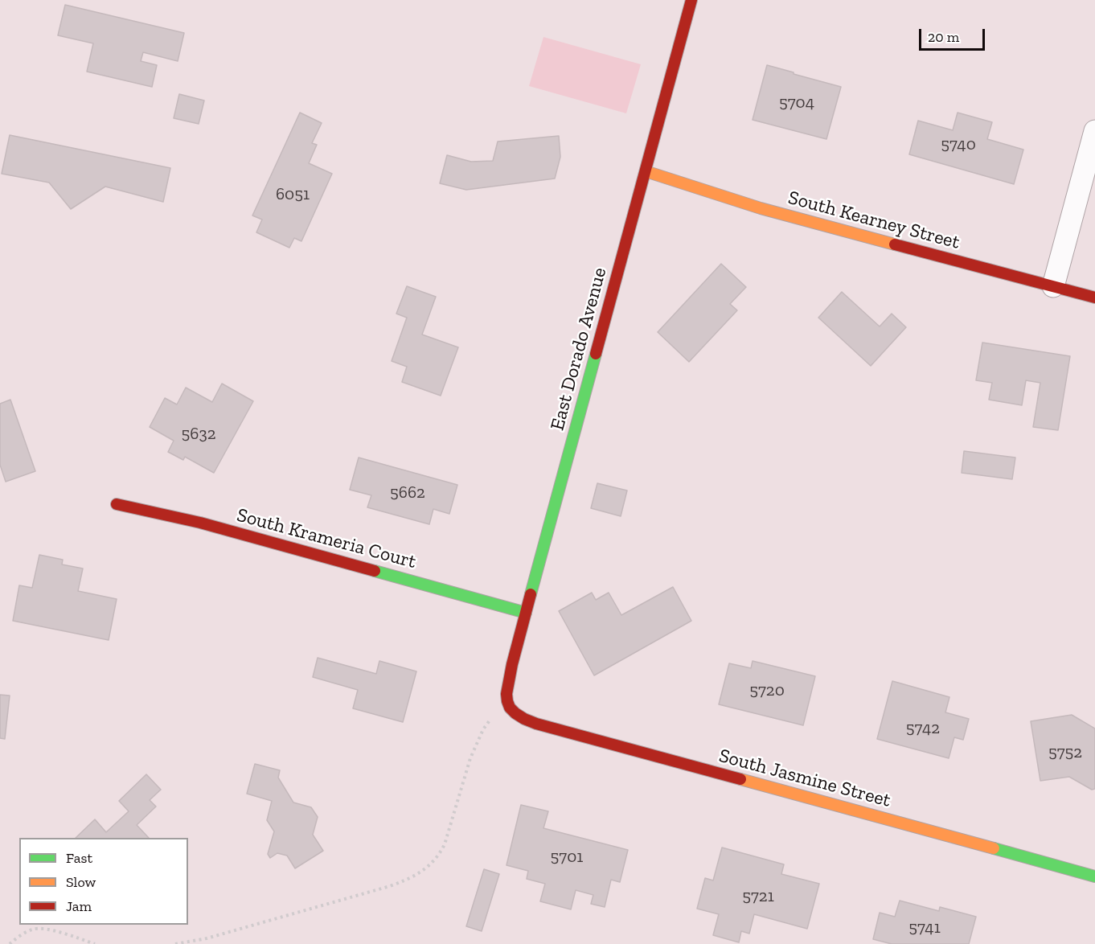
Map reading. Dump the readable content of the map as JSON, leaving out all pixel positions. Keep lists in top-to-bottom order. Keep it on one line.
{"streets":{"street":["South Kearney Street","East Dorado Avenue","South Krameria Court","South Jasmine Street"]},"crossings":[["South Kearney Street","East Dorado Avenue"],["East Dorado Avenue","South Krameria Court"],["East Dorado Avenue","South Jasmine Street"]],"house_numbers":["5704","5740","6051","5632","5662","5720","5742","5752","5701","5721","5741"],"legend":["Fast","Slow","Jam"],"scale_bar":"20 m"}
